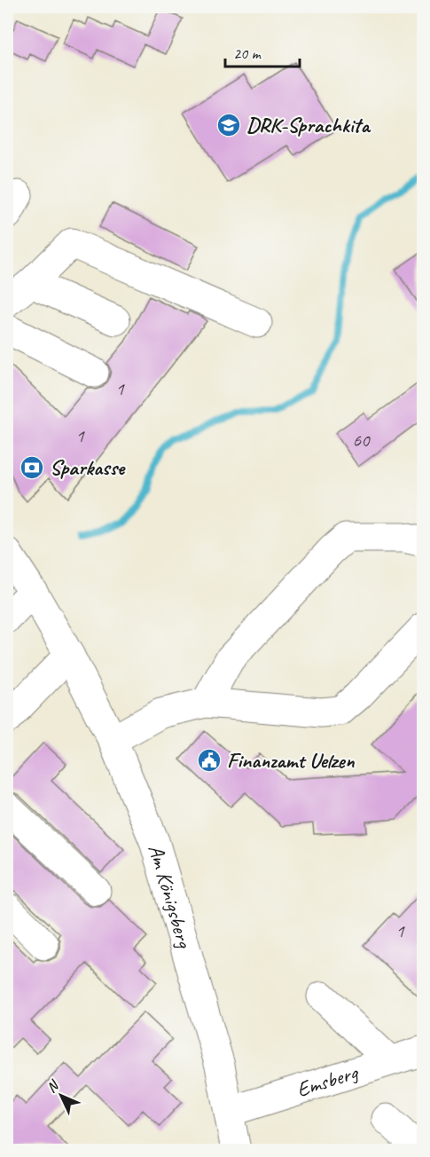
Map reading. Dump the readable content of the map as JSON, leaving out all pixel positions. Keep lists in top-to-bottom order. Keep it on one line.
{"streets":{"street":["Am Königsberg","Emsberg"]},"crossings":[["Am Königsberg","Emsberg"]],"places":{"school or university":["DRK-Sprachkita"],"bank":["Sparkasse"],"public building":["Finanzamt Uelzen"]},"house_numbers":["1","1","60","1"],"scale_bar":"20 m","north":"top left"}
